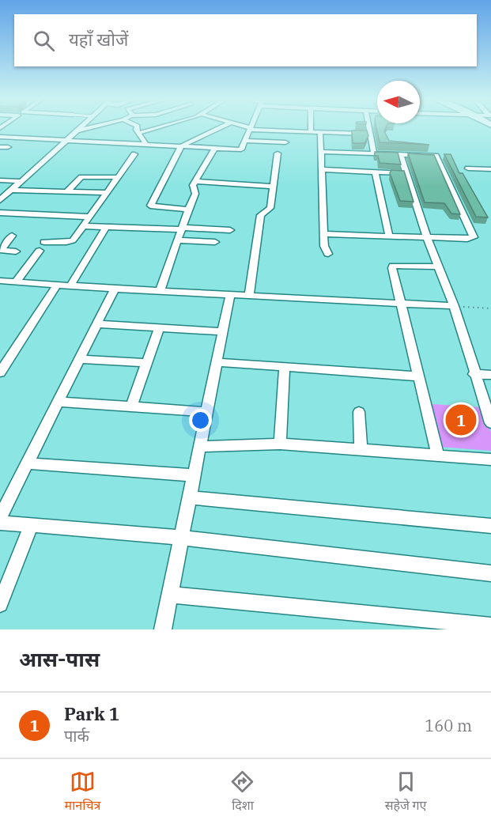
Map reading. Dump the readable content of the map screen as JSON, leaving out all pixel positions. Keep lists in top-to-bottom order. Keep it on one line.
{"north":"left","page":{"search":"यहाँ खोजें","pins":"1","heading":"आस-पास","list":[{"mark":"1","name":"Park 1","note":"पार्क","value":"160 m"}],"nav":["मानचित्र","दिशा","सहेजे गए"]}}
